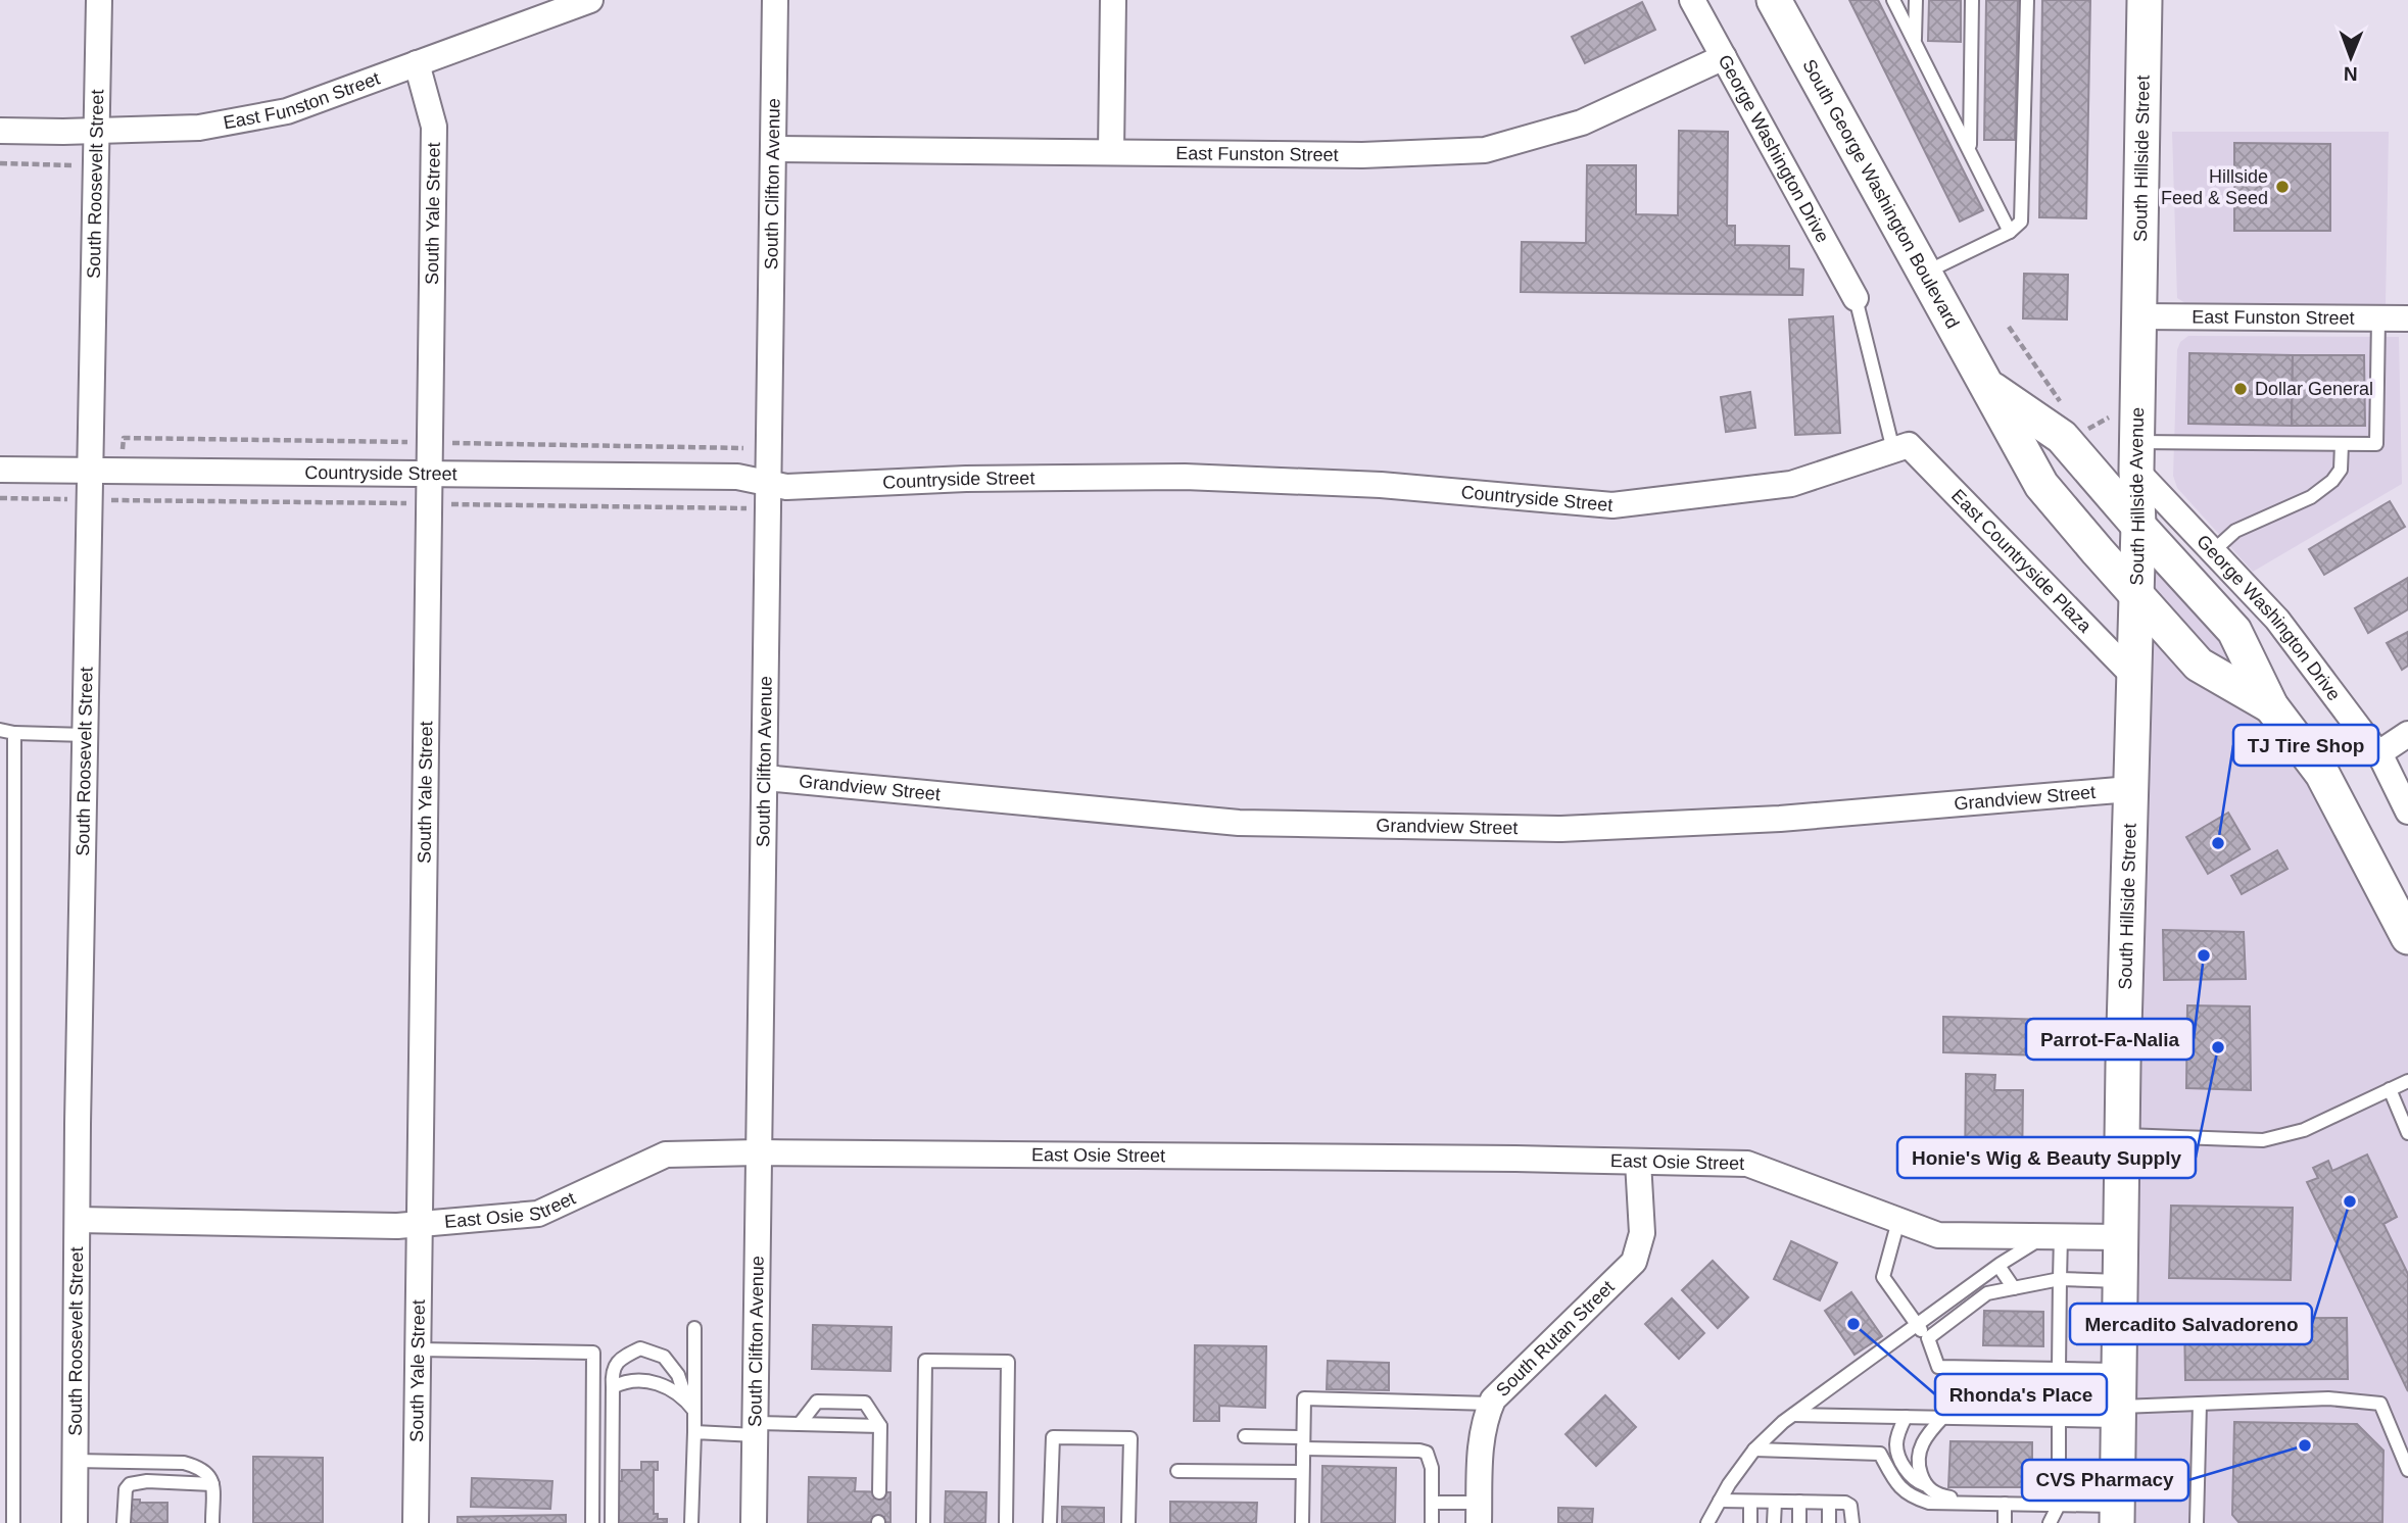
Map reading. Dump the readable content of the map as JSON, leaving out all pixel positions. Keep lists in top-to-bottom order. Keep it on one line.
{"streets":{"street":["East Funston Street","George Washington Drive","South Hillside Street","South Roosevelt Street","South Clifton Avenue","South George Washington Boulevard","South Yale Street","Countryside Street","South Hillside Avenue","East Countryside Plaza","Grandview Street","East Osie Street","South Rutan Street"]},"crossings":[["East Funston Street","George Washington Drive"],["East Funston Street","South Hillside Street"],["East Funston Street","South Roosevelt Street"],["East Funston Street","South Clifton Avenue"],["East Funston Street","South Yale Street"],["East Funston Street","South Hillside Avenue"],["George Washington Drive","South Hillside Avenue"],["South Hillside Street","South Hillside Avenue"],["South Hillside Street","East Countryside Plaza"],["South Hillside Street","Grandview Street"],["South Hillside Street","East Osie Street"],["South Roosevelt Street","Countryside Street"],["South Roosevelt Street","East Osie Street"],["South Clifton Avenue","Countryside Street"],["South Clifton Avenue","Grandview Street"],["South Clifton Avenue","East Osie Street"],["South George Washington Boulevard","South Hillside Avenue"],["South Yale Street","Countryside Street"],["South Yale Street","East Osie Street"],["Countryside Street","East Countryside Plaza"],["South Hillside Avenue","East Countryside Plaza"],["East Osie Street","South Rutan Street"]],"places":["Hillside Feed & Seed","Dollar General","TJ Tire Shop","Parrot-Fa-Nalia","Honie's Wig & Beauty Supply","Mercadito Salvadoreno","Rhonda's Place","CVS Pharmacy"],"north":"bottom"}
